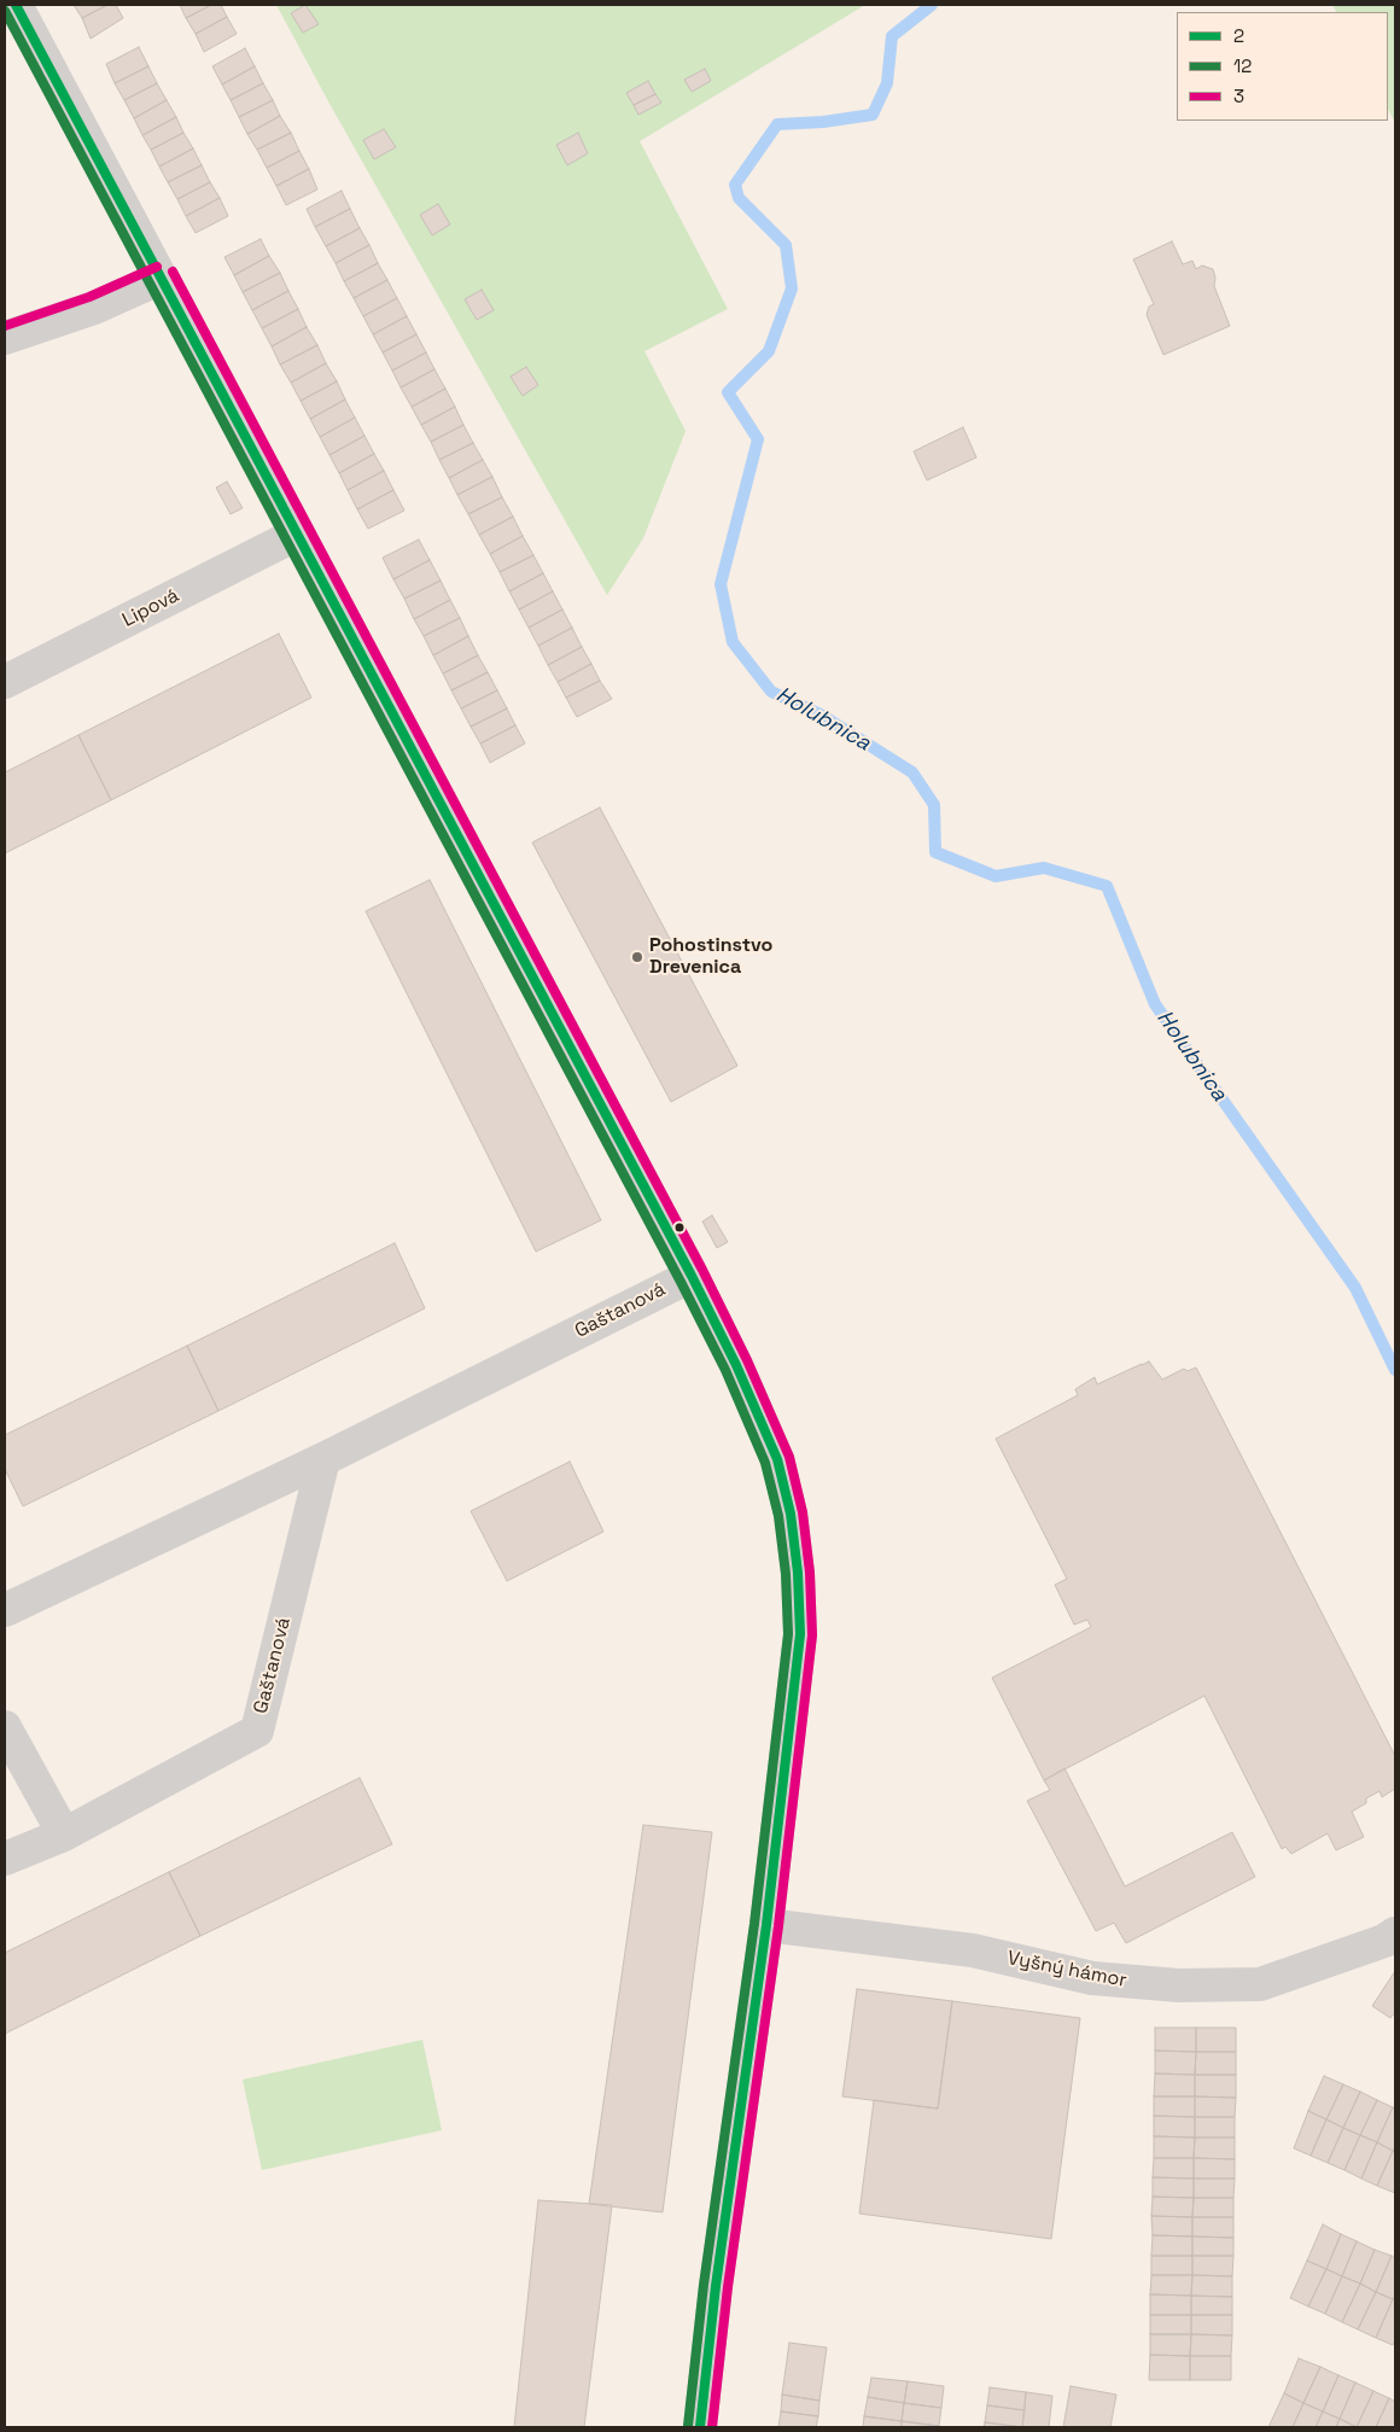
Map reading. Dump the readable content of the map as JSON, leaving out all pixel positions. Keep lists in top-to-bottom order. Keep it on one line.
{"streets":{"street":["Lipová","Gaštanová","Vyšný hámor"]},"water":["Holubnica"],"places":["Pohostinstvo Drevenica"],"lines":["transit line 2","transit line 12","transit line 3"],"legend":["2","12","3"]}
